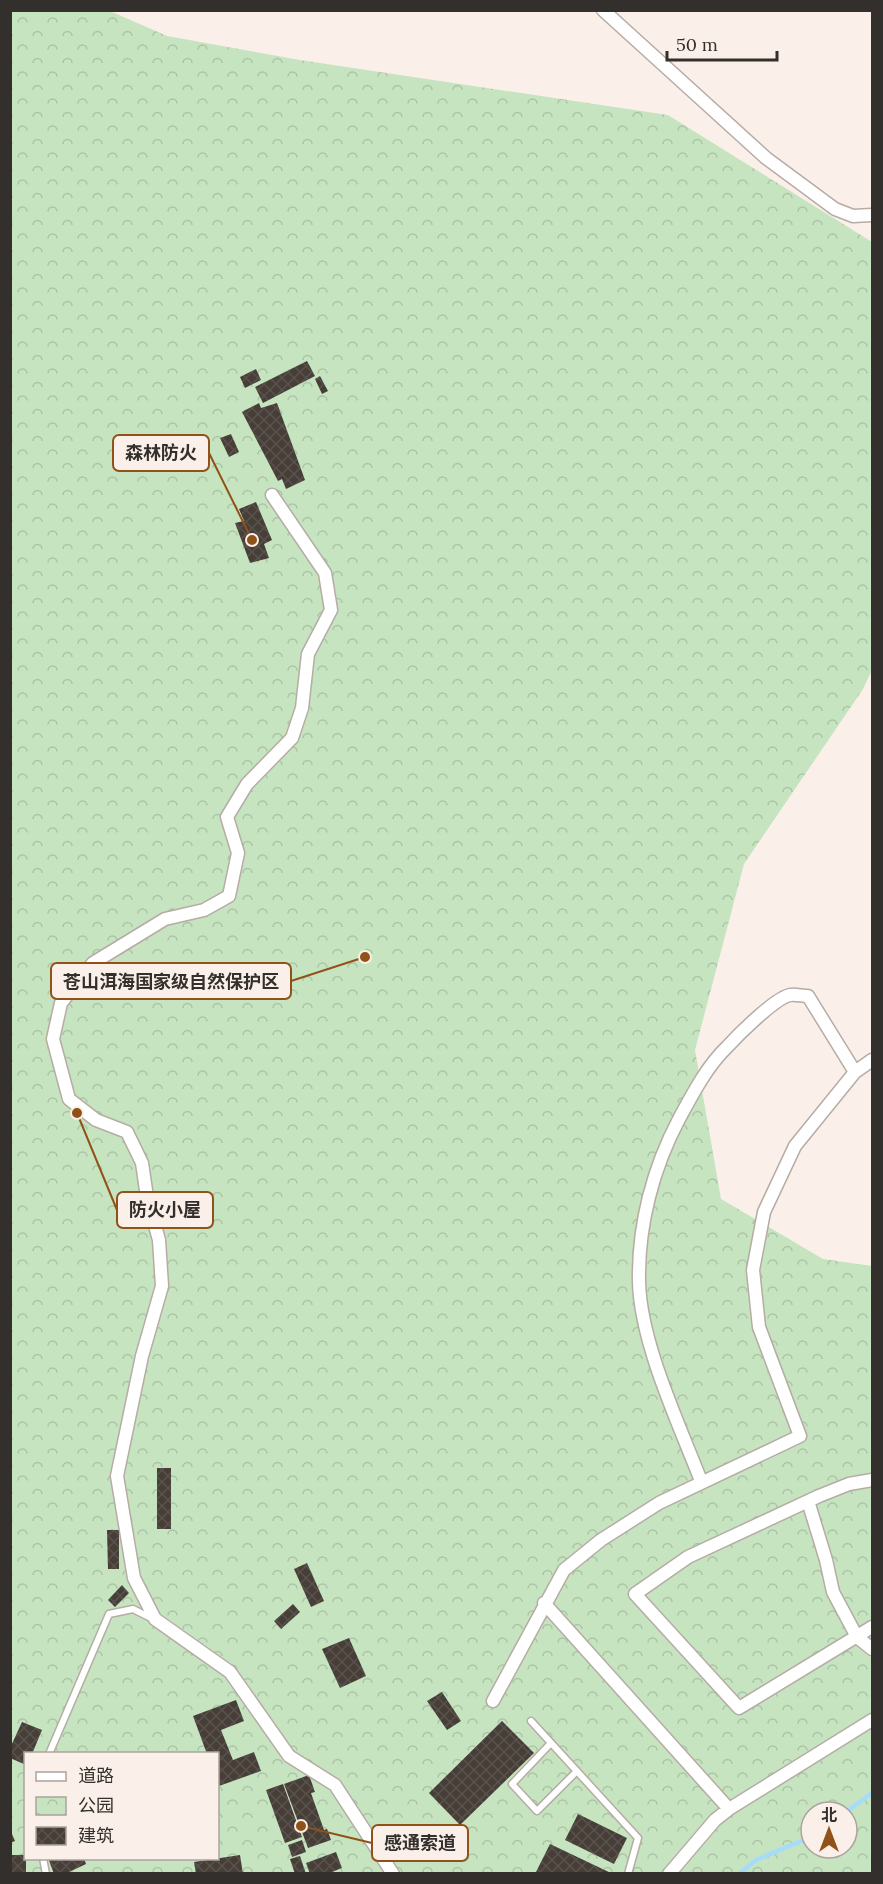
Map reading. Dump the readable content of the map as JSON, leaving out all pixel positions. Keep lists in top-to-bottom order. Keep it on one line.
{"places":["森林防火","苍山洱海国家级自然保护区","防火小屋","感通索道"],"legend":["道路","公园","建筑"],"scale_bar":"50 m","north":"top"}
